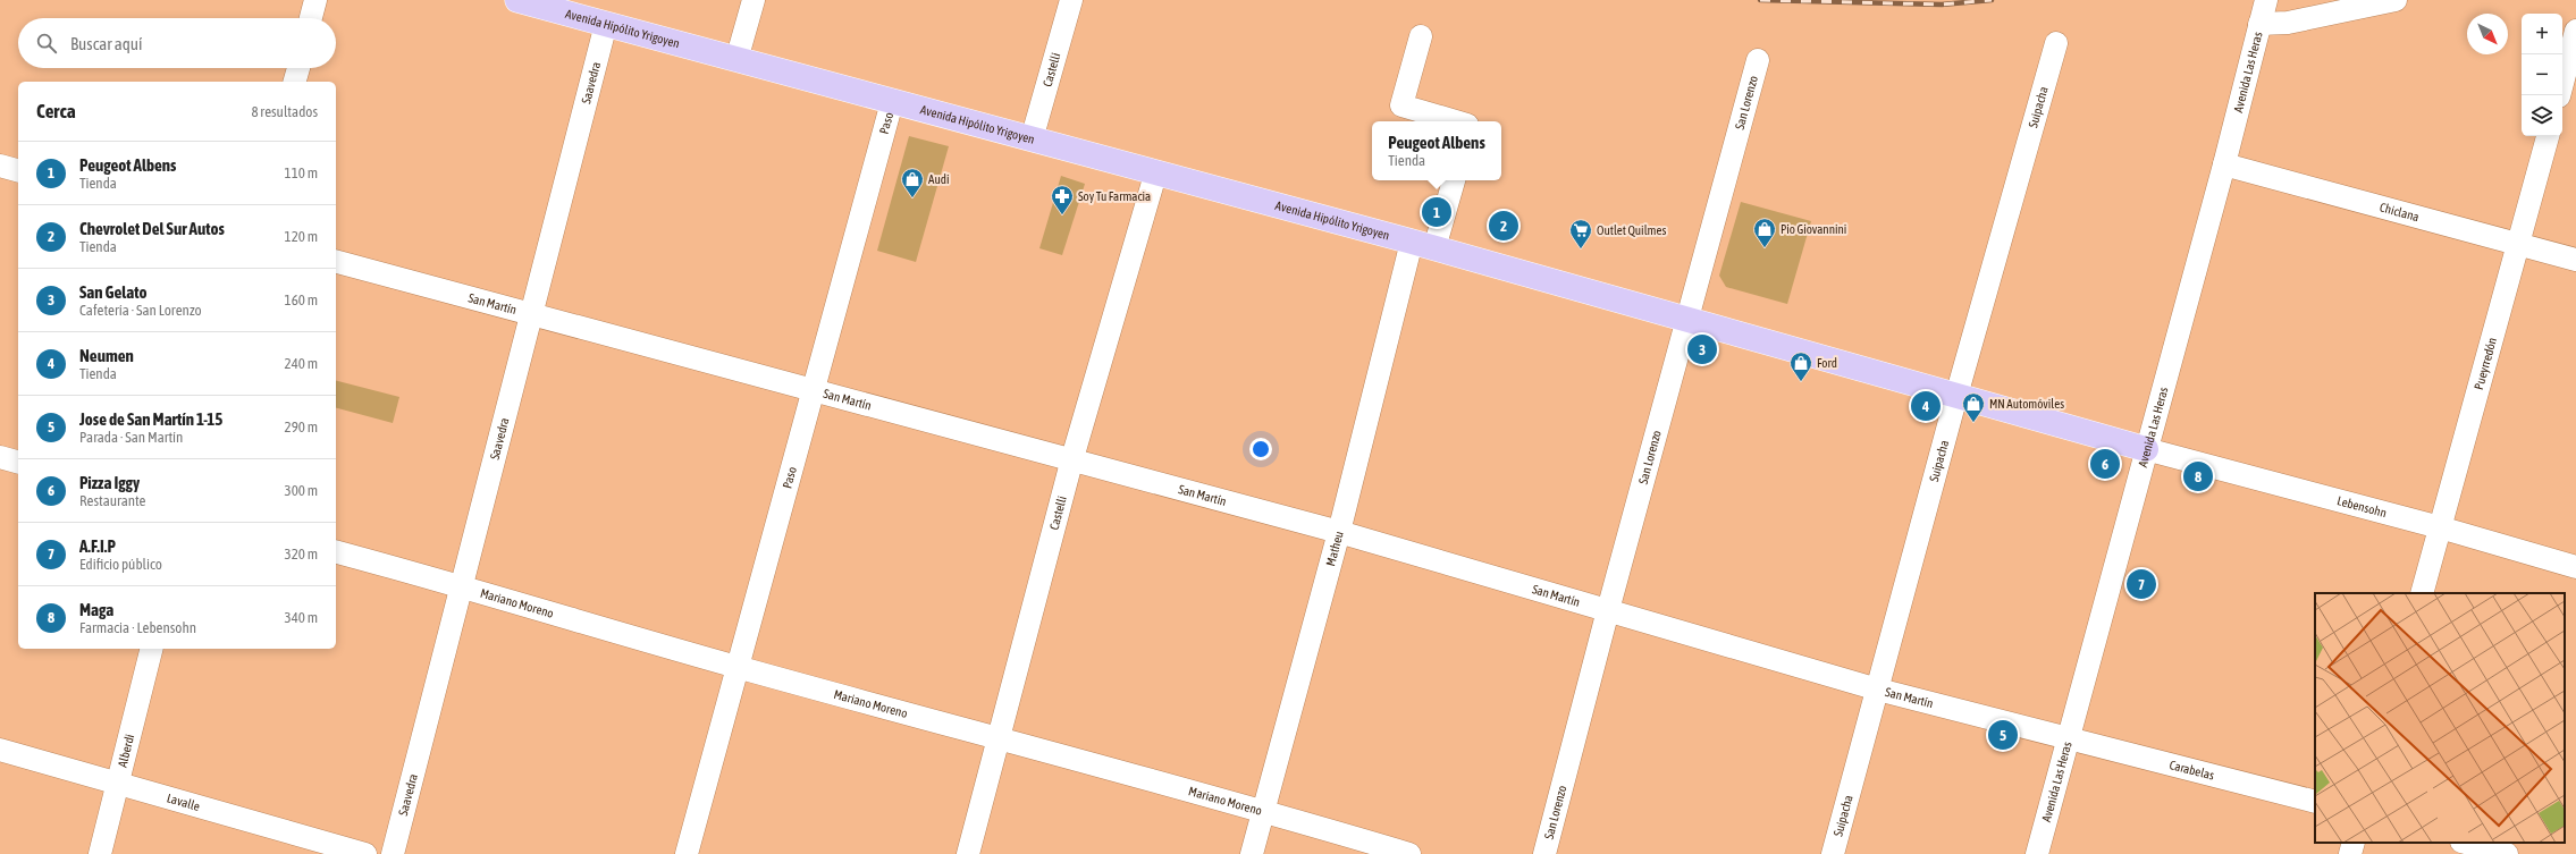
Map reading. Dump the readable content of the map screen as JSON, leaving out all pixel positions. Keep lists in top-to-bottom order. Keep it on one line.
{"streets":{"main road":["Avenida Hipólito Yrigoyen"],"street":["Castelli","Avenida Las Heras","Saavedra","San Lorenzo","Suipacha","Paso","Chiclana","San Martín","Pueyrredón","Lebensohn","Matheu","Mariano Moreno","Alberdi","Carabelas","Lavalle"]},"crossings":[["Avenida Hipólito Yrigoyen","Castelli"],["Avenida Hipólito Yrigoyen","Avenida Las Heras"],["Avenida Hipólito Yrigoyen","Saavedra"],["Avenida Hipólito Yrigoyen","San Lorenzo"],["Avenida Hipólito Yrigoyen","Suipacha"],["Avenida Hipólito Yrigoyen","Paso"],["Avenida Hipólito Yrigoyen","Lebensohn"],["Avenida Hipólito Yrigoyen","Matheu"],["Castelli","San Martín"],["Castelli","Mariano Moreno"],["Avenida Las Heras","Chiclana"],["Avenida Las Heras","San Martín"],["Avenida Las Heras","Lebensohn"],["Avenida Las Heras","Carabelas"],["Saavedra","San Martín"],["Saavedra","Mariano Moreno"],["San Lorenzo","San Martín"],["Suipacha","San Martín"],["Paso","San Martín"],["Paso","Mariano Moreno"],["Chiclana","Pueyrredón"],["San Martín","Matheu"],["San Martín","Carabelas"],["Pueyrredón","Lebensohn"],["Matheu","Mariano Moreno"],["Alberdi","Lavalle"]],"places":{"shop":["Audi","Pio Giovannini","Ford","MN Automóviles"],"pharmacy":["Soy Tu Farmacia"],"supermarket":["Outlet Quilmes"]},"north":"bottom right","page":{"map_buttons":["+","−"],"search":"Buscar aquí","heading":["Cerca","8 resultados"],"popup":["Peugeot Albens","Tienda"],"list":[{"mark":"1","name":"Peugeot Albens","note":"Tienda","value":"110 m"},{"mark":"2","name":"Chevrolet Del Sur Autos","note":"Tienda","value":"120 m"},{"mark":"3","name":"San Gelato","note":"Cafetería · San Lorenzo","value":"160 m"},{"mark":"4","name":"Neumen","note":"Tienda","value":"240 m"},{"mark":"5","name":"Jose de San Martín 1-15","note":"Parada · San Martín","value":"290 m"},{"mark":"6","name":"Pizza Iggy","note":"Restaurante","value":"300 m"},{"mark":"7","name":"A.F.I.P","note":"Edificio público","value":"320 m"},{"mark":"8","name":"Maga","note":"Farmacia · Lebensohn","value":"340 m"}],"pins":["1","2","3","4","6","8","7","5"]}}
